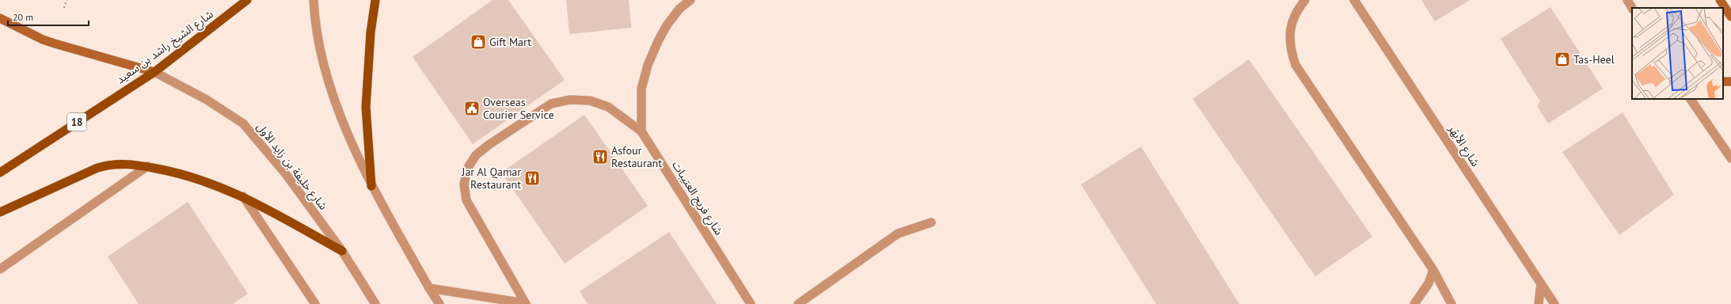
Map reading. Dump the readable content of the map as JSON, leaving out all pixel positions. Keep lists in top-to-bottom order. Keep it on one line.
{"streets":{"main road":["شارع الشيخ راشد بن سعيد","18","شارع خليفة بن زايد الأول"],"street":["شارع الأبهَر","شارع فريج العتيبات"]},"crossings":[["شارع الشيخ راشد بن سعيد","شارع خليفة بن زايد الأول"]],"places":{"shop":["Gift Mart","Tas-Heel"],"public building":["Overseas Courier Service"],"restaurant":["Asfour Restaurant","Jar Al Qamar Restaurant"]},"scale_bar":"20 m"}
